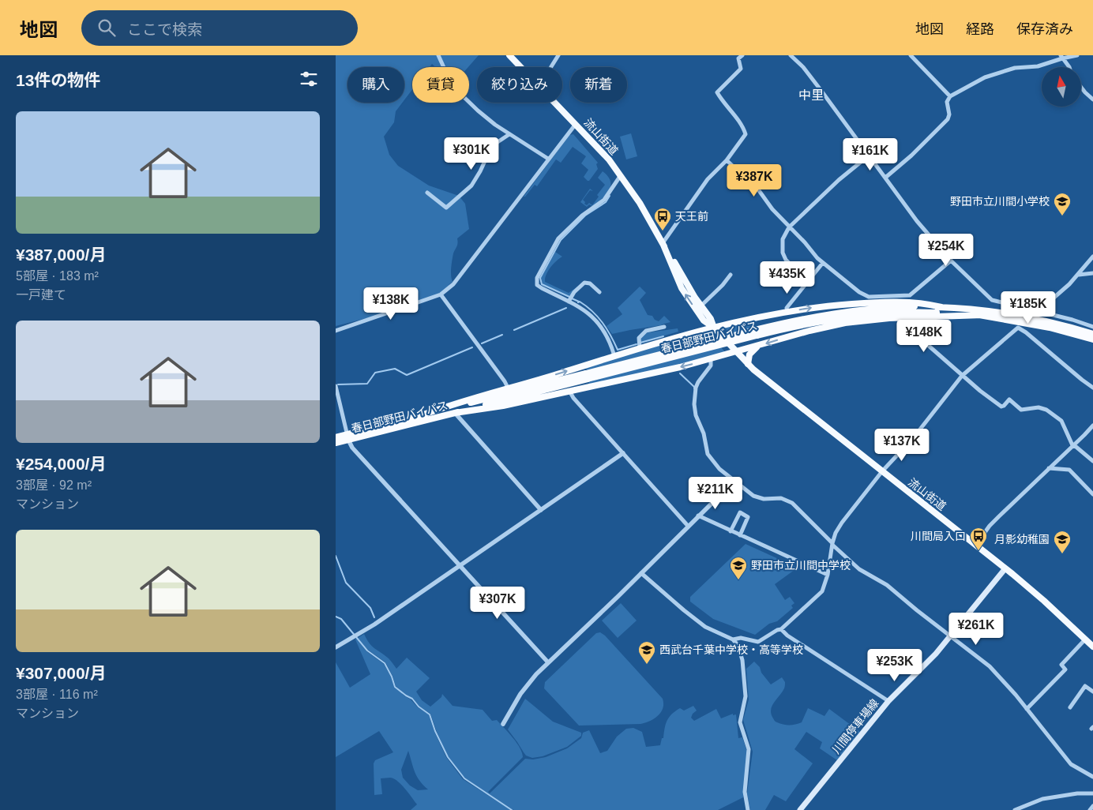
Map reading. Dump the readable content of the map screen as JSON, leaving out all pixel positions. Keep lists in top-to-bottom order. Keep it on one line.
{"streets":{"highway":["春日部野田バイパス"],"main road":["流山街道","川間停車場線"]},"crossings":[["流山街道","川間停車場線"]],"districts":["中里"],"places":{"school or university":["野田市立川間小学校","月影幼稚園","野田市立川間中学校","西武台千葉中学校・高等学校"],"bus stop":["天王前","川間局入口"]},"north":"top","page":{"header":"地図","search":"ここで検索","nav":["地図","経路","保存済み"],"heading":"13件の物件","chip":["購入","賃貸","絞り込み","新着"],"list":[{"name":"¥387,000/月","note":"5部屋 · 183 m² · 一戸建て"},{"name":"¥254,000/月","note":"3部屋 · 92 m² · マンション"},{"name":"¥307,000/月","note":"3部屋 · 116 m² · マンション"}],"price":["¥301K","¥161K","¥387K","¥254K","¥435K","¥138K","¥185K","¥148K","¥137K","¥211K","¥307K","¥261K","¥253K"]}}
